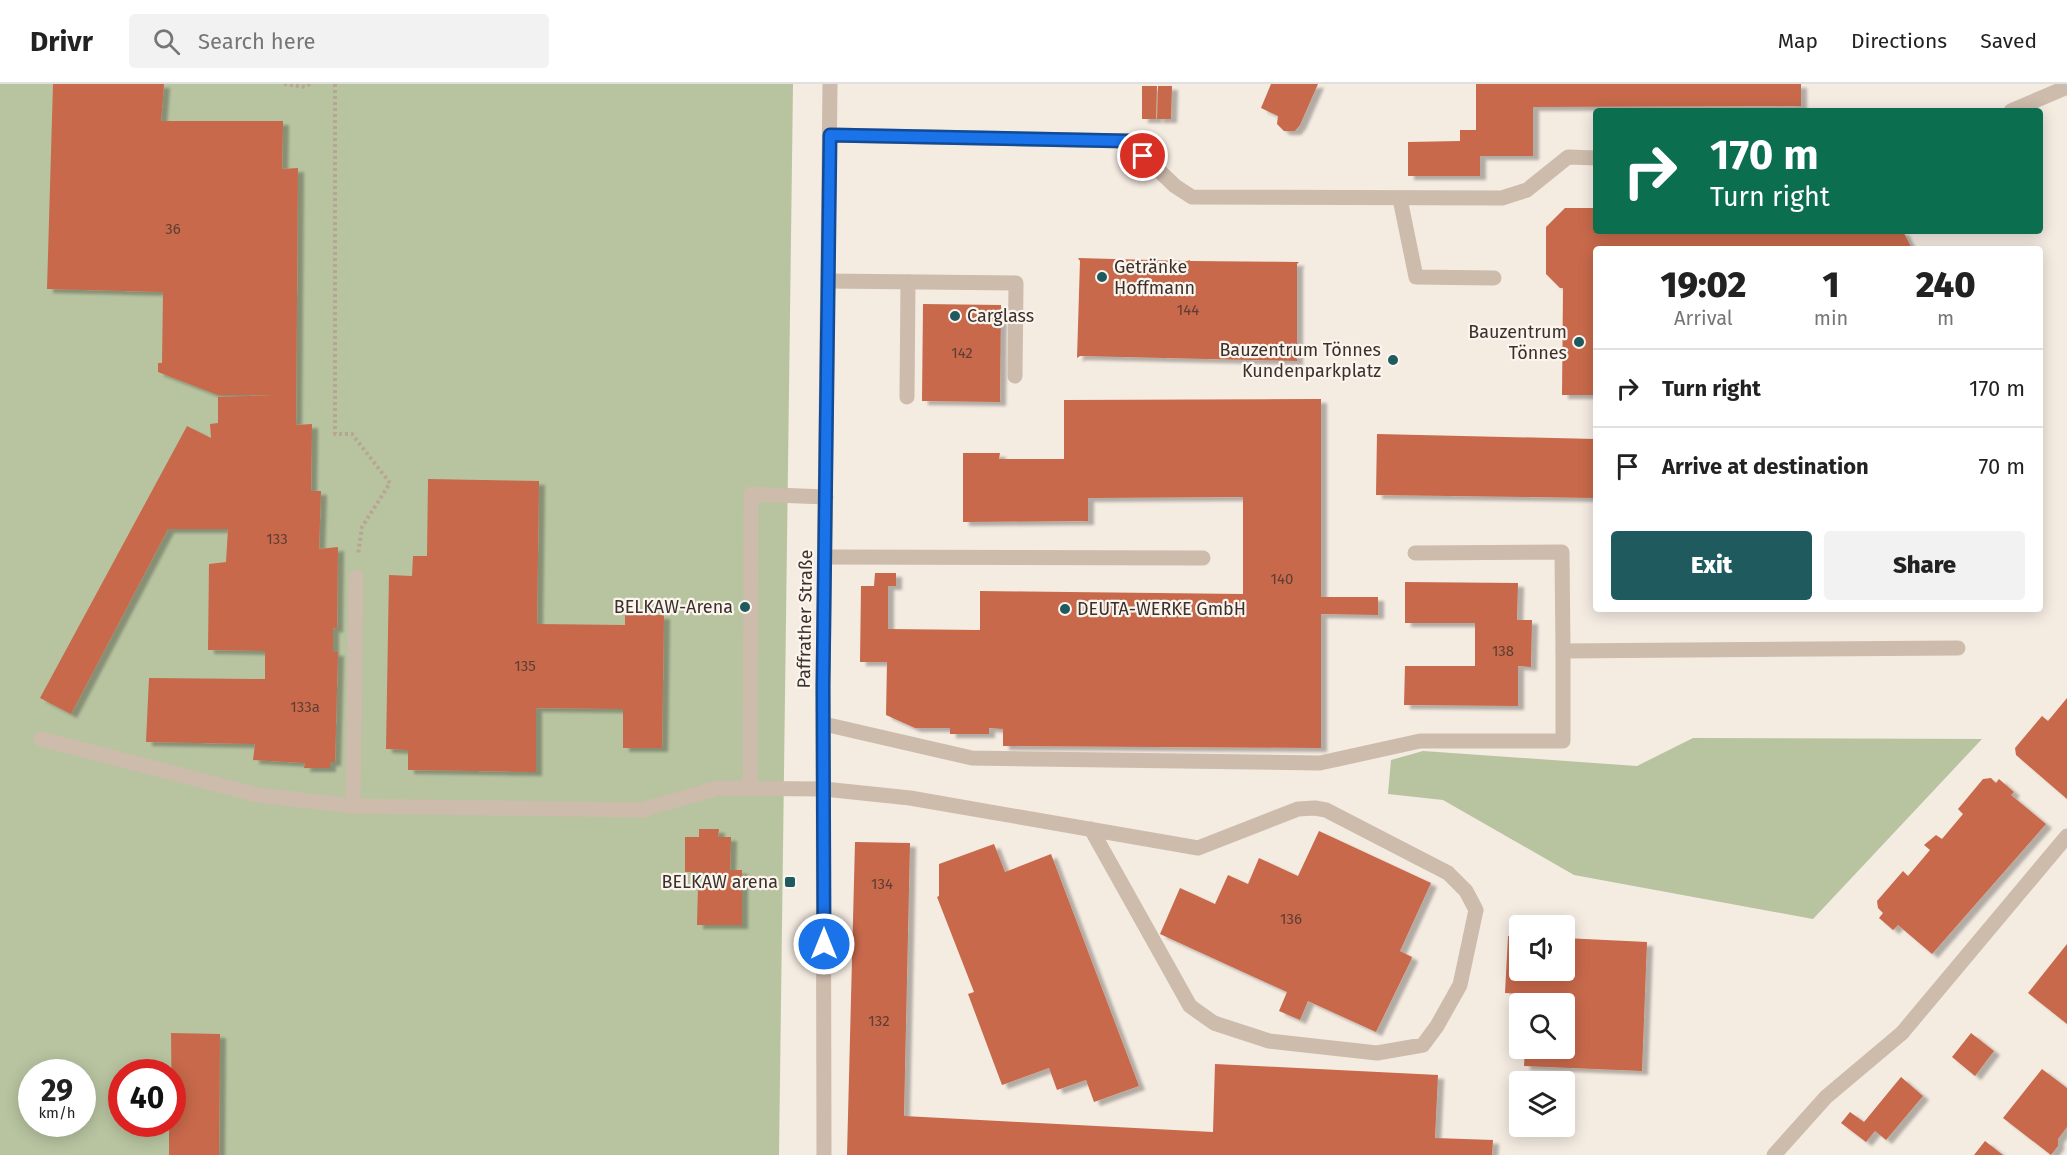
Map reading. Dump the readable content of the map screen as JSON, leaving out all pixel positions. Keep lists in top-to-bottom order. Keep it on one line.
{"streets":{"street":["Paffrather Straße"]},"places":{"other":["Getränke Hoffmann","Carglass","Bauzentrum Tönnes","Bauzentrum Tönnes Kundenparkplatz","BELKAW-Arena","DEUTA-WERKE GmbH"],"transit":["BELKAW arena"]},"house_numbers":["36","144","142","133","140","138","135","133a","134","136","132"],"page":{"header":"Drivr","search":"Search here","nav":["Map","Directions","Saved"],"turn":["170 m","Turn right"],"eta":["19:02","Arrival","1","min","240","m"],"list":[{"name":"Turn right","value":"170 m"},{"name":"Arrive at destination","value":"70 m"}],"buttons":["Exit","Share"],"speed":"29 km/h","limit":"40"}}
